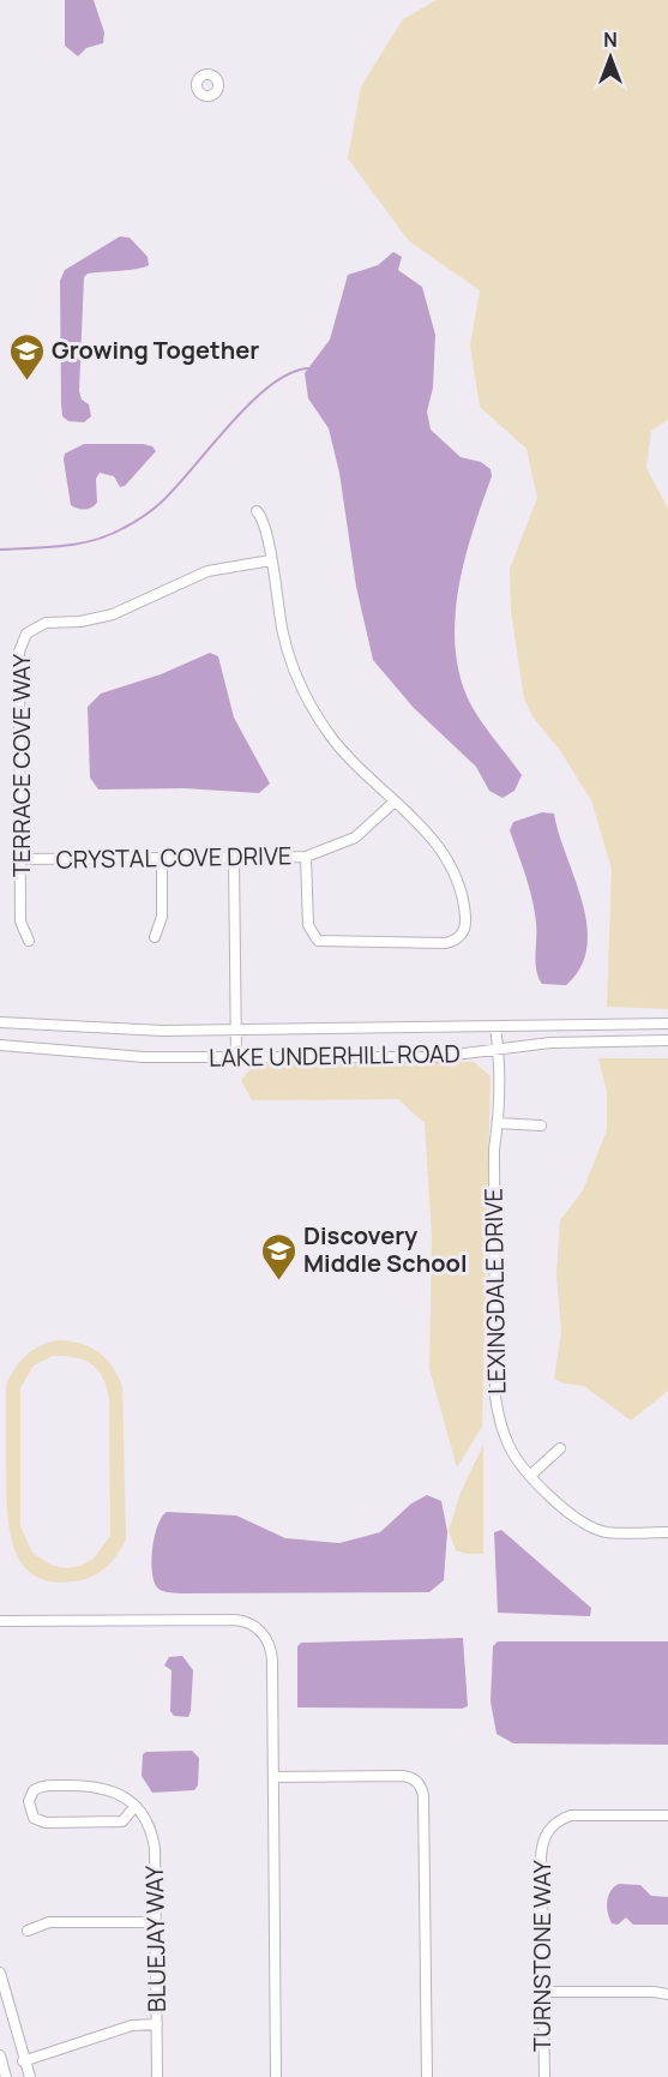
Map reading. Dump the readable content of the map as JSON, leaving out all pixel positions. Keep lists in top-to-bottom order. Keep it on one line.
{"streets":{"street":["TERRACE COVE WAY","CRYSTAL COVE DRIVE","LAKE UNDERHILL ROAD","LEXINGDALE DRIVE","BLUEJAY WAY","TURNSTONE WAY"]},"crossings":[["TERRACE COVE WAY","CRYSTAL COVE DRIVE"],["LAKE UNDERHILL ROAD","LEXINGDALE DRIVE"]],"places":{"school or university":["Growing Together","Discovery Middle School"]},"north":"top"}
